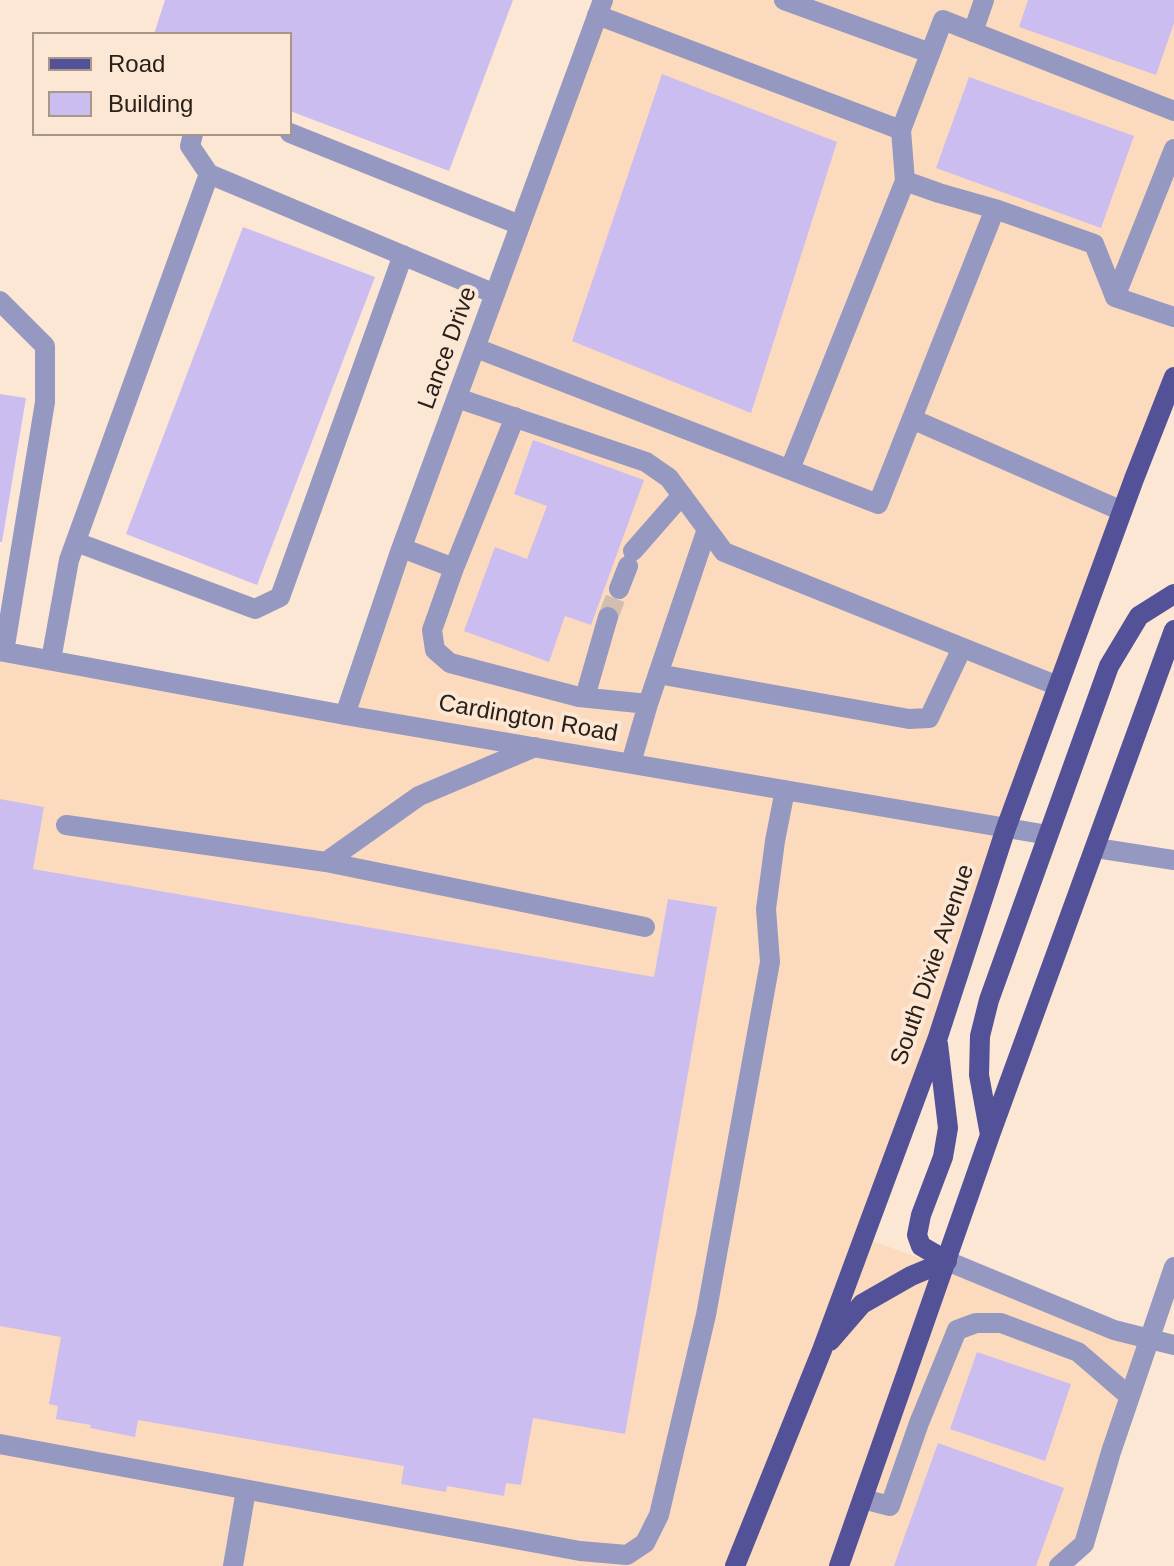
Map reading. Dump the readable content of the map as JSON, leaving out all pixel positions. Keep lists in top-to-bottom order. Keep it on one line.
{"streets":{"main road":["South Dixie Avenue"],"street":["Lance Drive","Cardington Road"]},"crossings":[["Lance Drive","Cardington Road"],["Cardington Road","South Dixie Avenue"]],"legend":["Road","Building"]}
